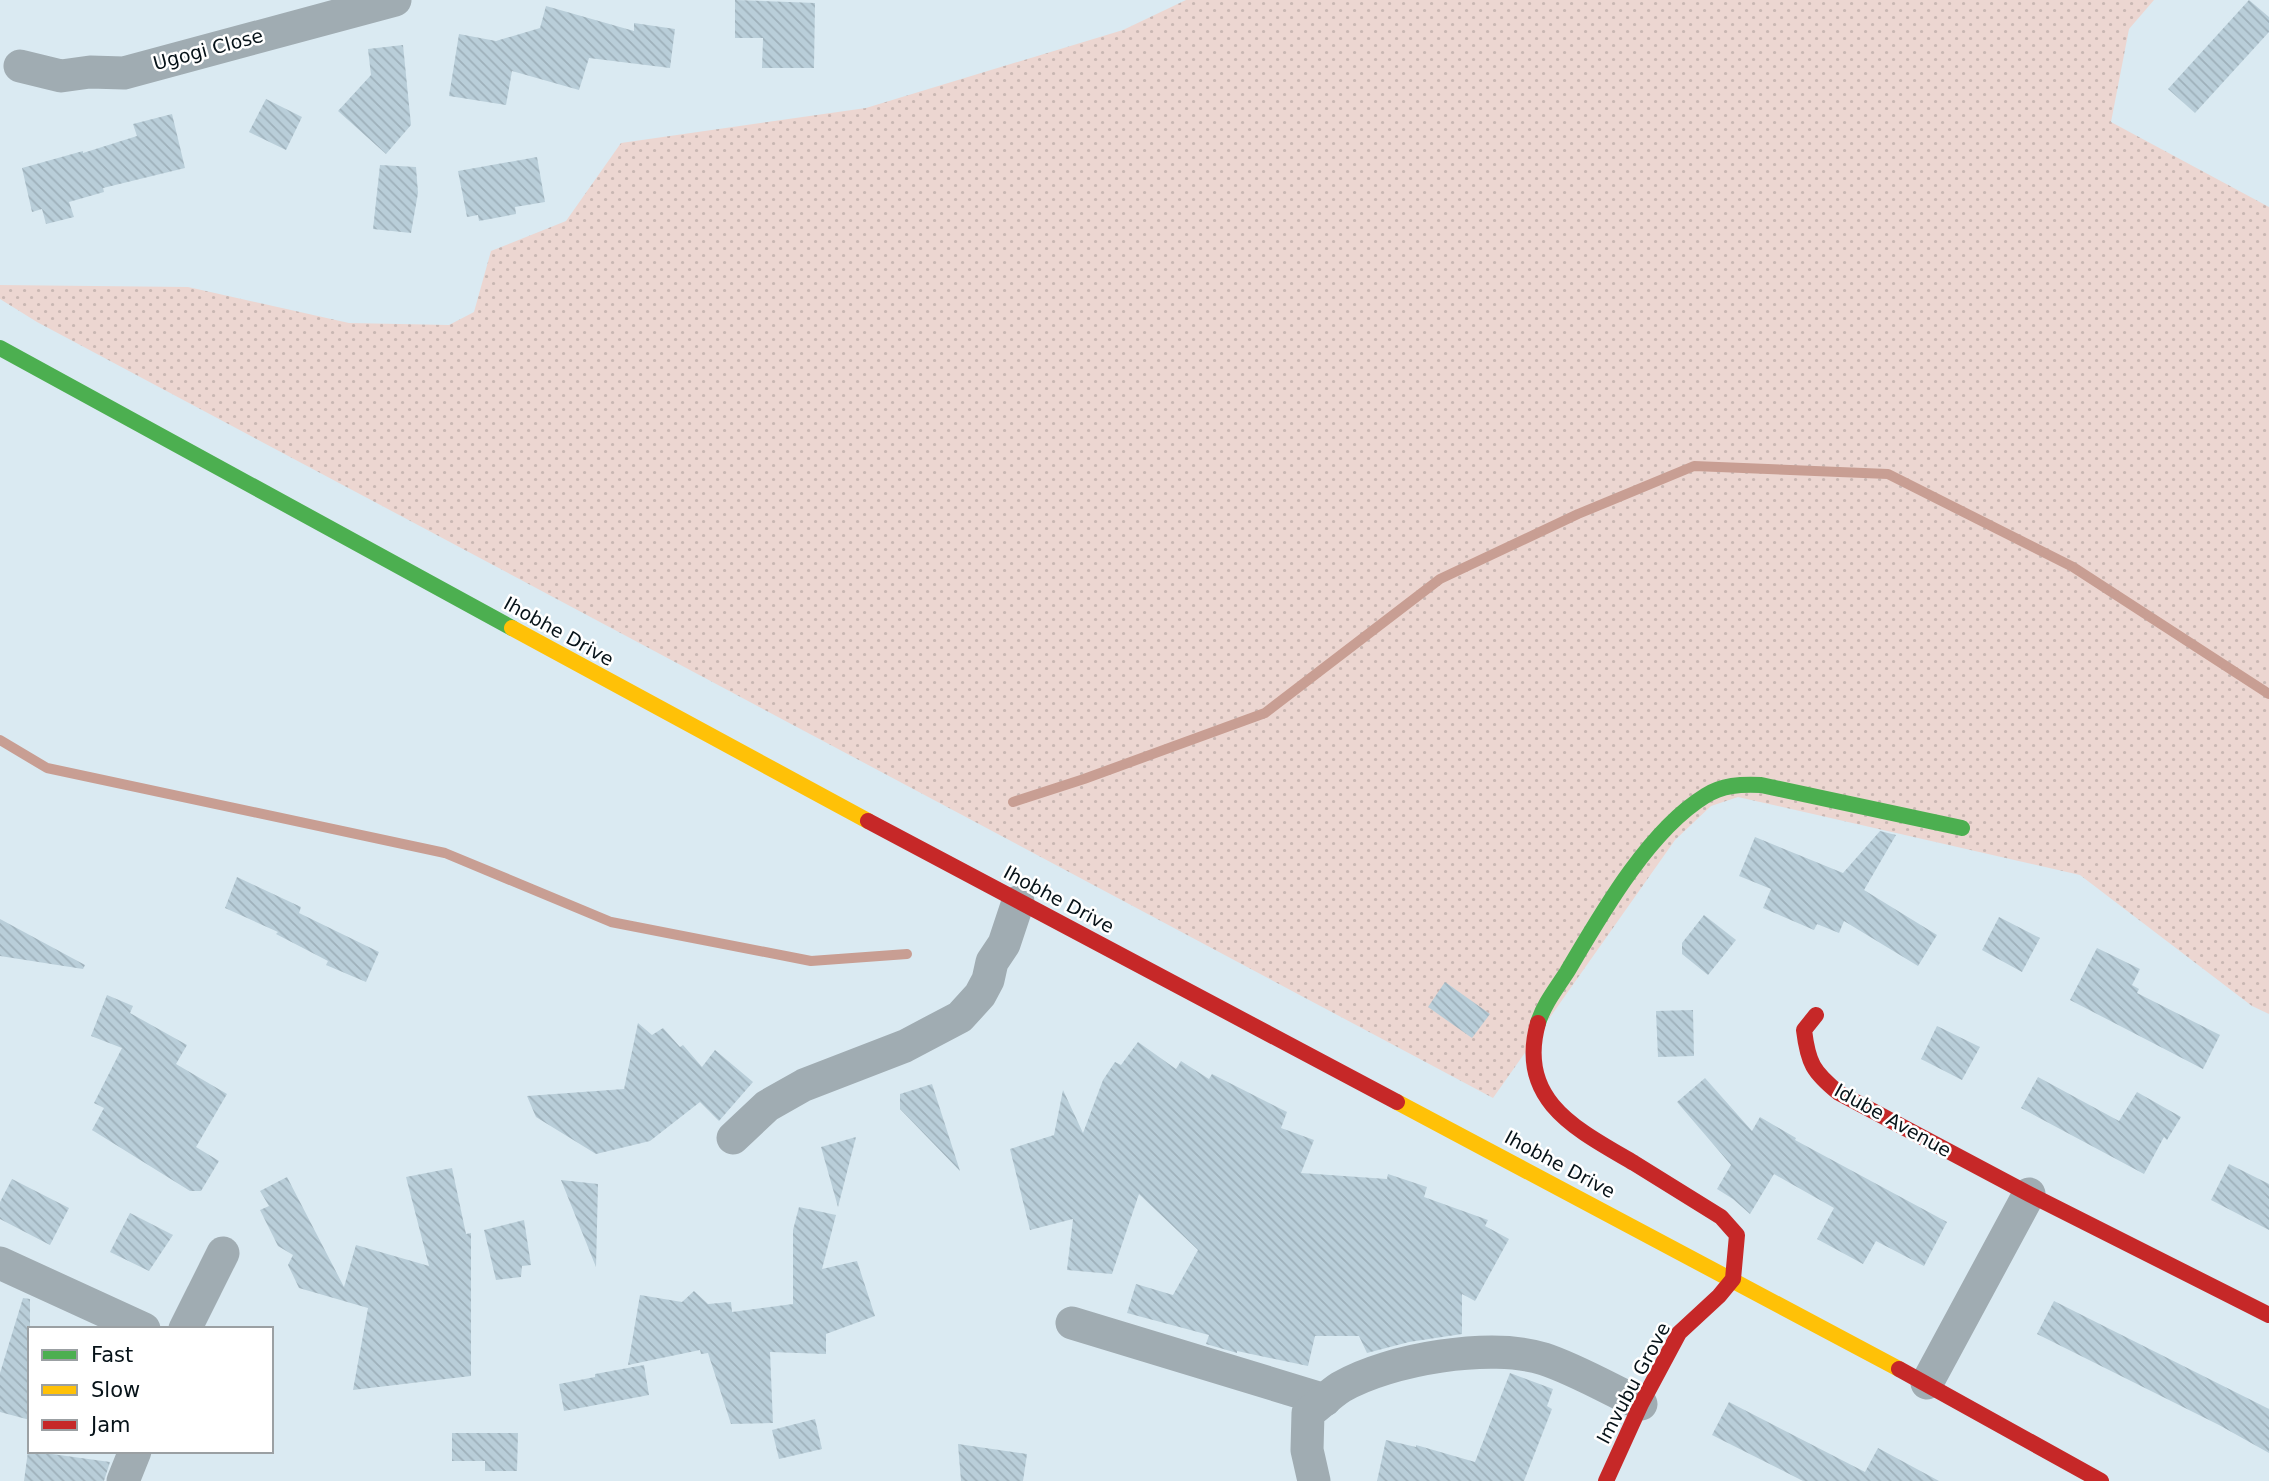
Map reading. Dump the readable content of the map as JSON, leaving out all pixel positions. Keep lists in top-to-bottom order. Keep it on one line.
{"streets":{"street":["Ugogi Close","Ihobhe Drive","Idube Avenue","Imvubu Grove"]},"crossings":[["Ihobhe Drive","Imvubu Grove"]],"legend":["Fast","Slow","Jam"]}
